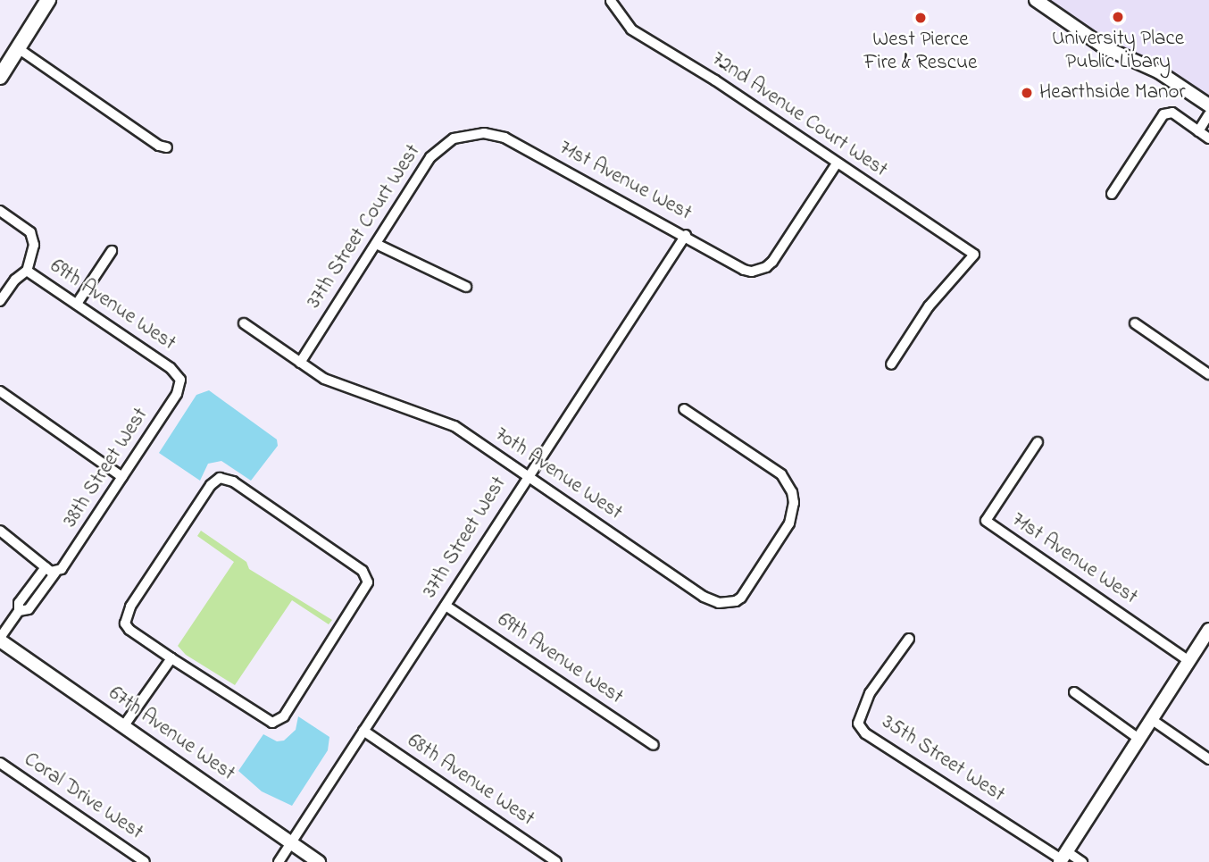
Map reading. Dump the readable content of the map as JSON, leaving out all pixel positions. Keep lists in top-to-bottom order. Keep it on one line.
{"streets":{"street":["72nd Avenue Court West","71st Avenue West","37th Street Court West","69th Avenue West","38th Street West","70th Avenue West","37th Street West","67th Avenue West","35th Street West","68th Avenue West","Coral Drive West"]},"crossings":[["72nd Avenue Court West","71st Avenue West"],["71st Avenue West","37th Street Court West"],["71st Avenue West","37th Street West"],["37th Street Court West","70th Avenue West"],["69th Avenue West","38th Street West"],["69th Avenue West","37th Street West"],["38th Street West","67th Avenue West"],["70th Avenue West","37th Street West"],["37th Street West","67th Avenue West"],["37th Street West","68th Avenue West"]],"places":["University Place Public Libary","West Pierce Fire & Rescue","Hearthside Manor"]}
